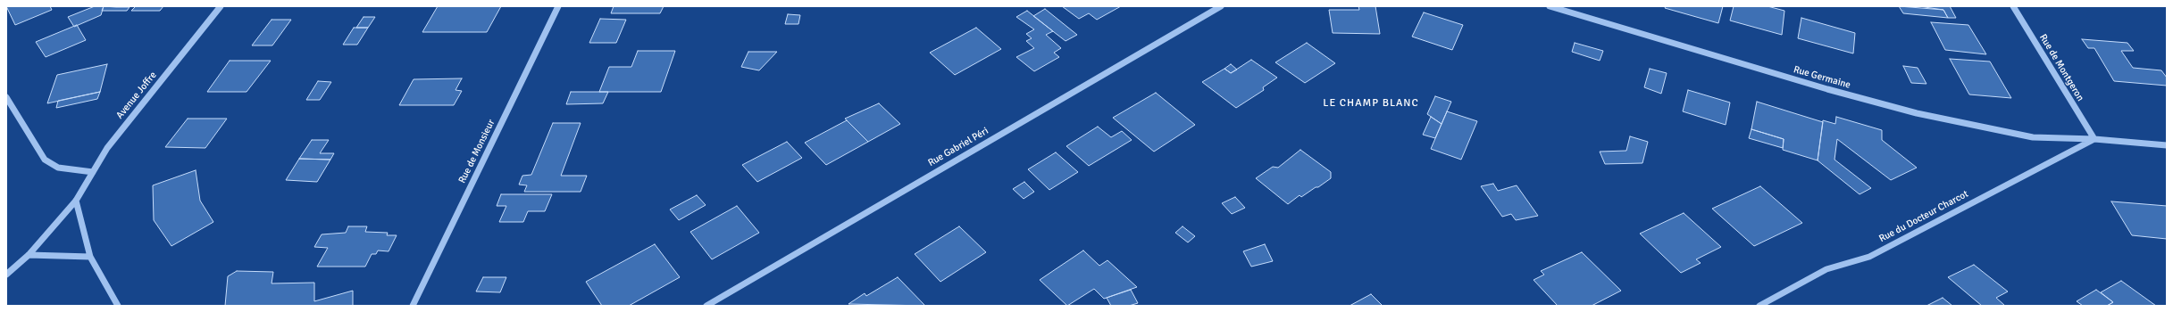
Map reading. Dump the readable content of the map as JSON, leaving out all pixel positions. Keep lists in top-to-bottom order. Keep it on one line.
{"streets":{"street":["Rue de Montgeron","Rue Germaine","Avenue Joffre","Rue Gabriel Péri","Rue de Monsieur","Rue du Docteur Charcot"]},"crossings":[["Rue de Montgeron","Rue Germaine"],["Rue de Montgeron","Rue du Docteur Charcot"],["Rue Germaine","Rue du Docteur Charcot"]],"districts":["LE CHAMP BLANC"]}
